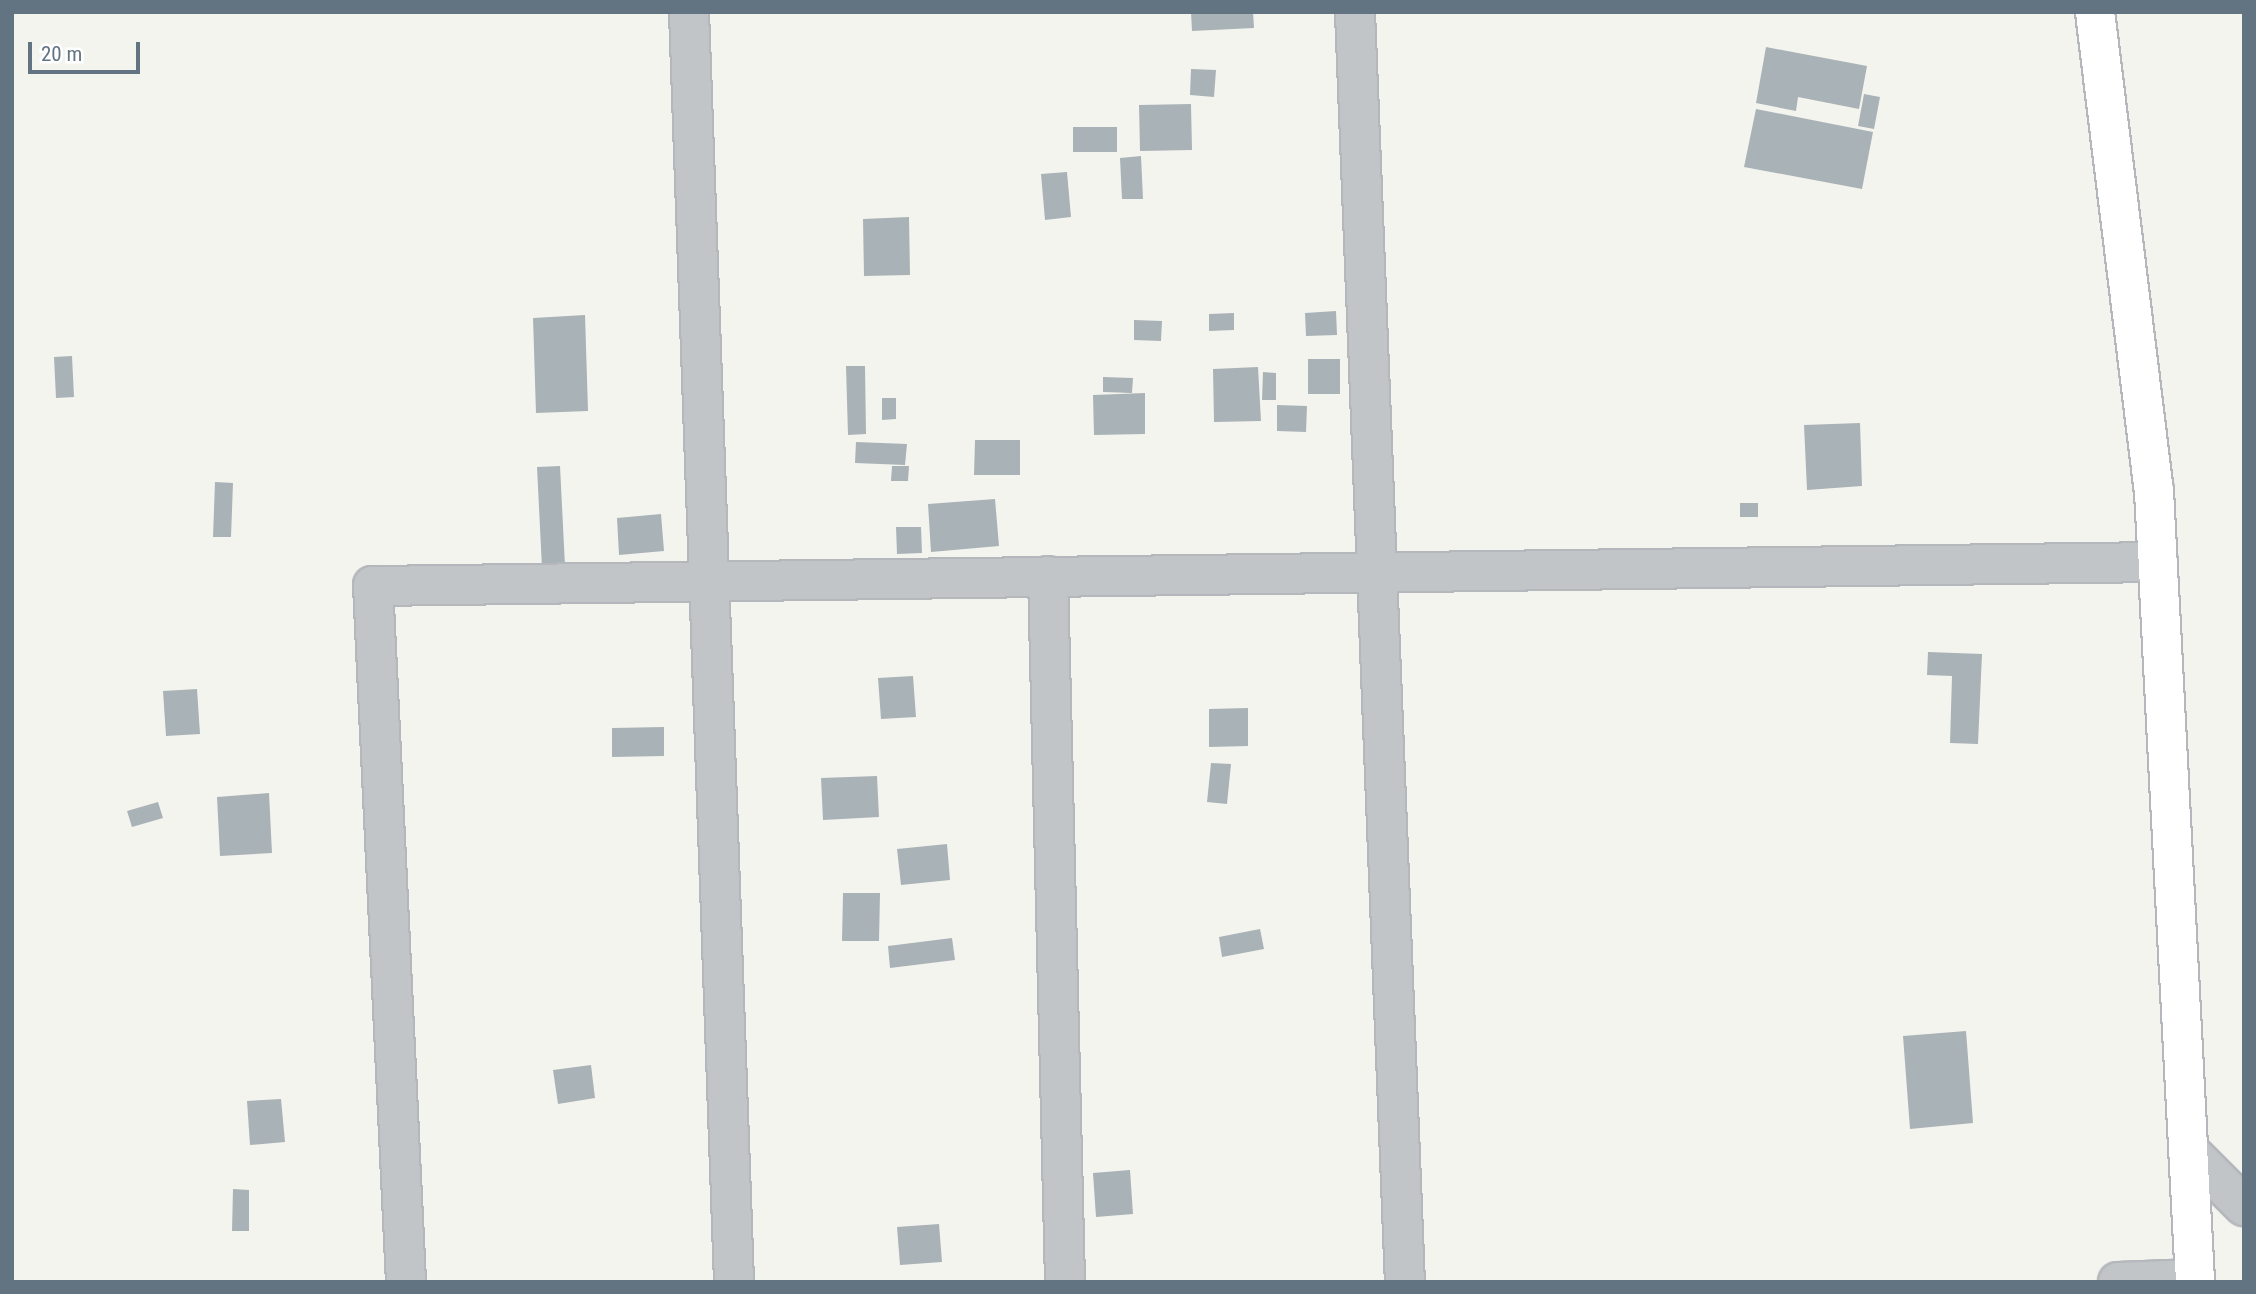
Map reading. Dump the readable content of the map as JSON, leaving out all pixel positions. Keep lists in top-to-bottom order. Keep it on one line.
{"scale_bar":"20 m"}
